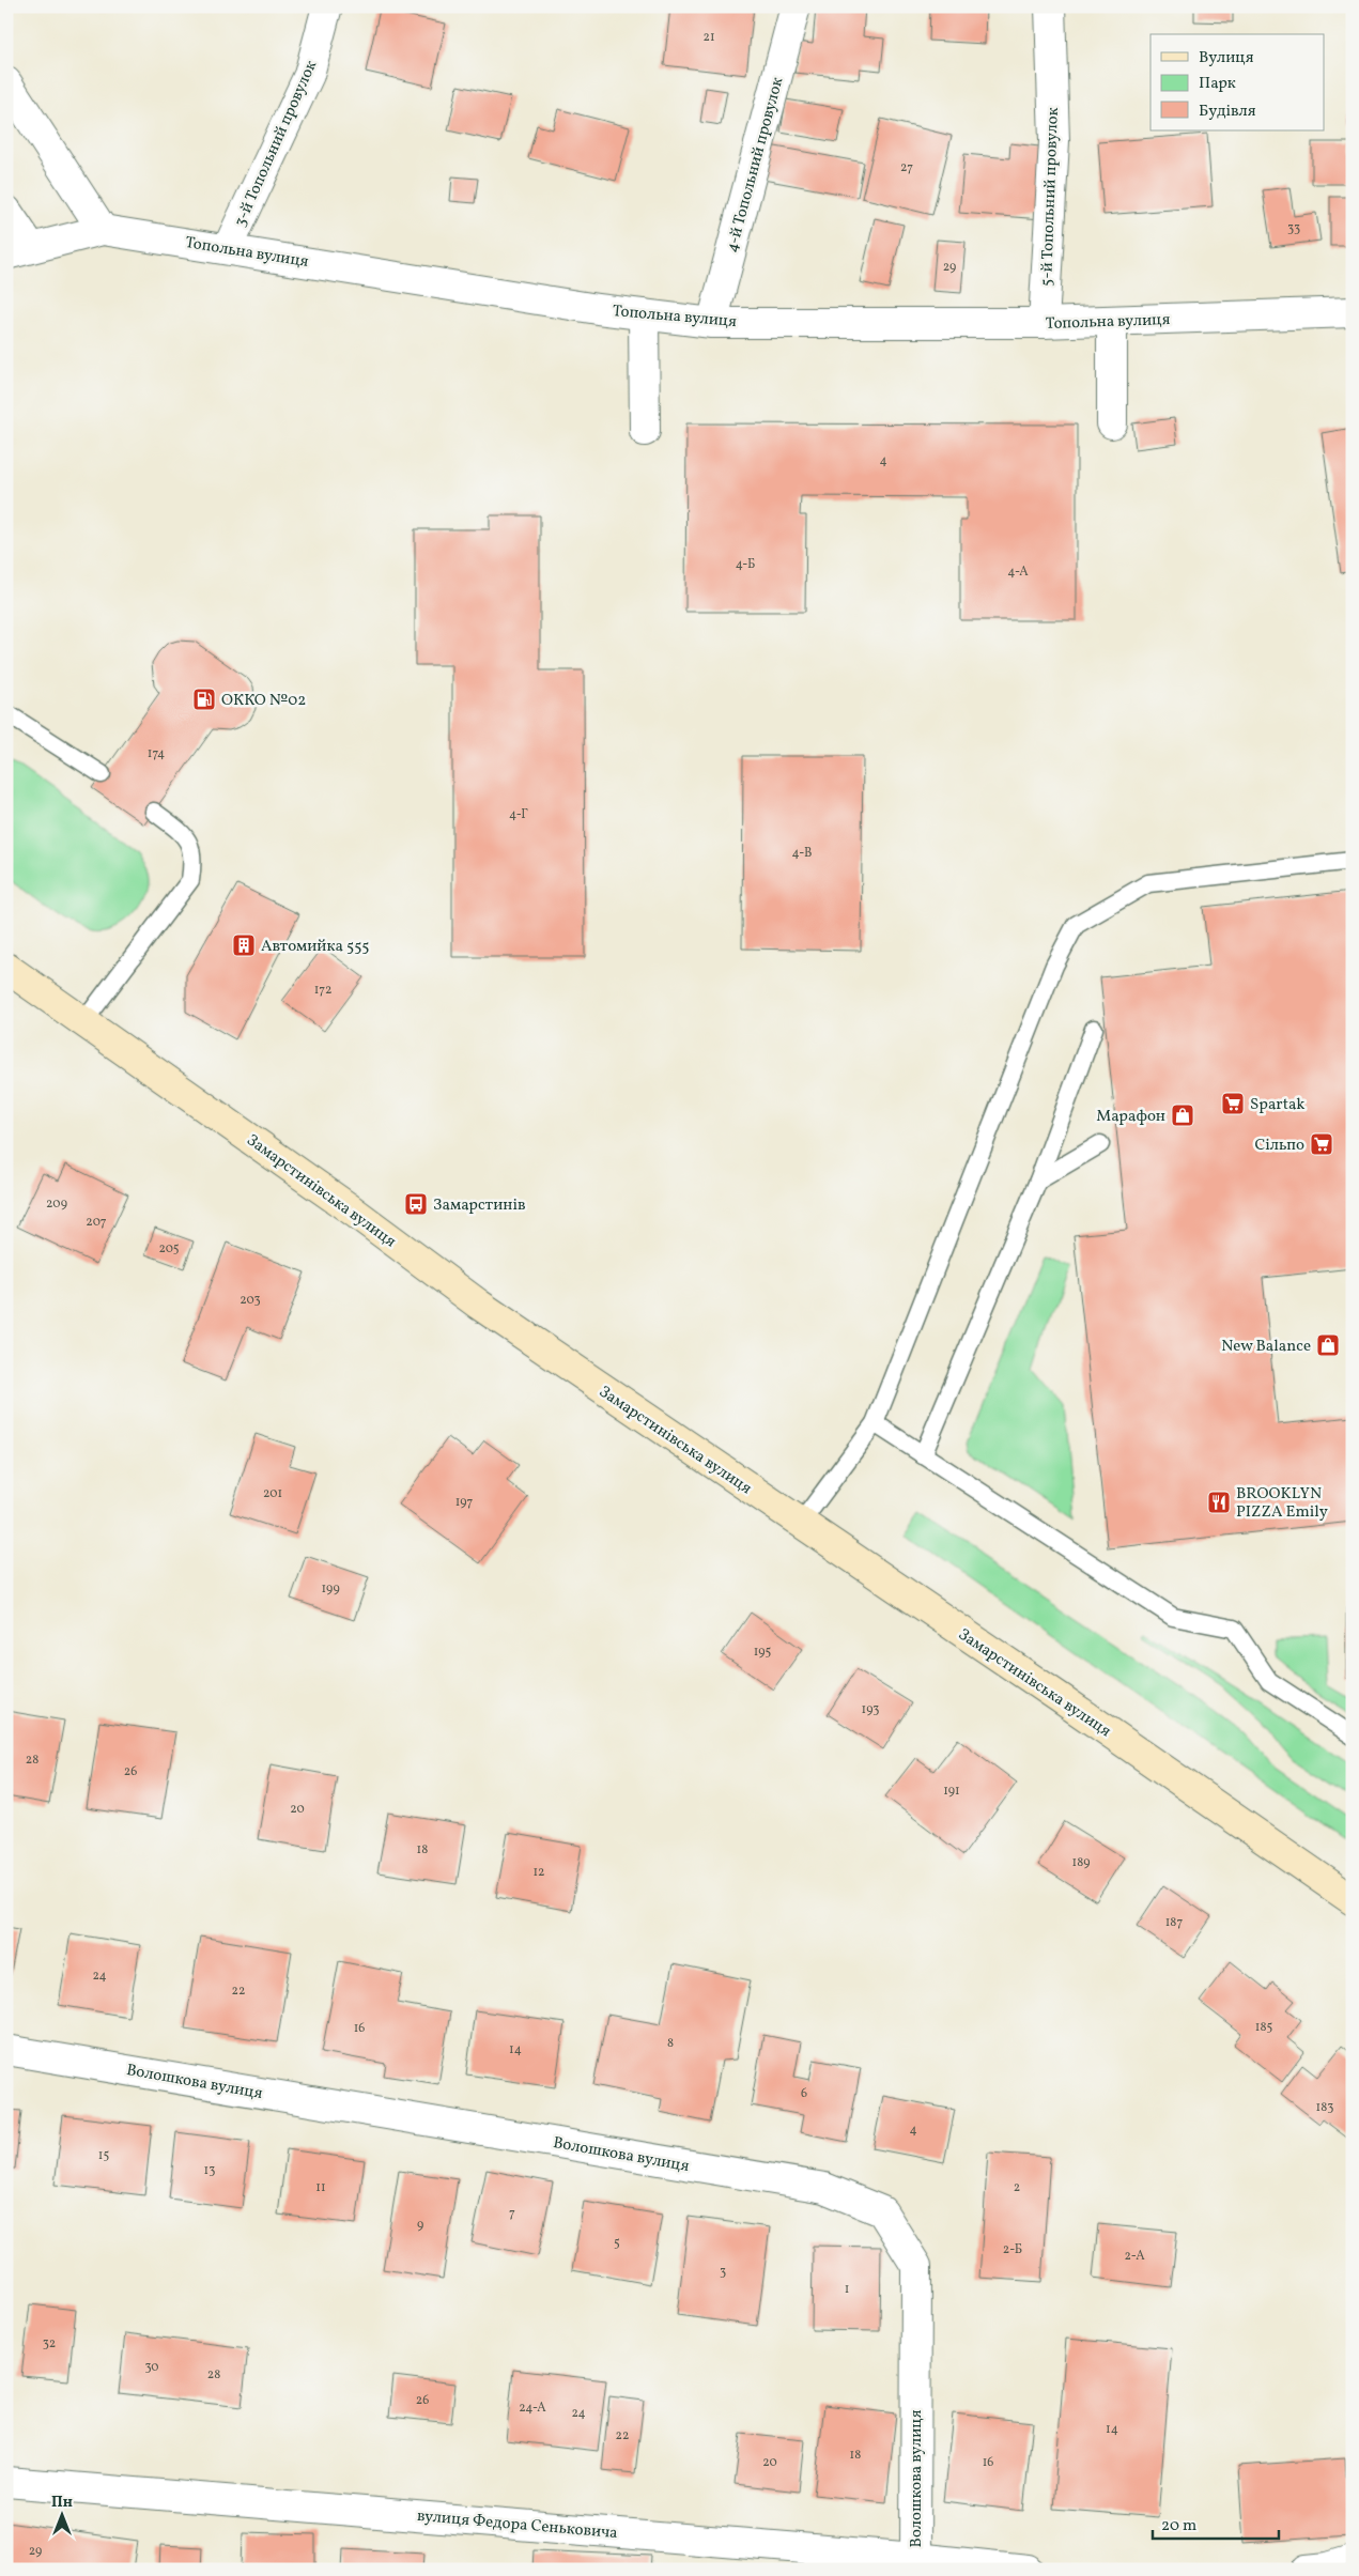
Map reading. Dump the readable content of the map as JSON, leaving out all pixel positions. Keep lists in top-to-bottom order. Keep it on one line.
{"streets":{"main road":["Замарстинівська вулиця"],"street":["3-й Топольний провулок","4-й Топольний провулок","5-й Топольний провулок","Топольна вулиця","Волошкова вулиця","вулиця Федора Сеньковича"]},"crossings":[["3-й Топольний провулок","Топольна вулиця"],["4-й Топольний провулок","Топольна вулиця"],["5-й Топольний провулок","Топольна вулиця"],["Волошкова вулиця","вулиця Федора Сеньковича"]],"places":{"fuel station":["ОККО №02"],"building":["Автомийка 555"],"supermarket":["Spartak","Сільпо"],"shop":["Марафон","New Balance"],"bus stop":["Замарстинів"],"restaurant":["BROOKLYN PIZZA Emily"]},"house_numbers":["21","27","33","29","4","4-Б","4-А","174","4-Г","4-В","172","209","207","205","203","201","197","199","195","193","28","26","191","20","18","189","12","187","24","22","185","16","8","14","6","183","4","15","13","11","2","7","9","5","2-Б","2-А","3","1","32","30","28","26","24-А","24","14","22","18","20","16","29"],"legend":["Вулиця","Парк","Будівля"],"scale_bar":"20 m","north":"top"}
